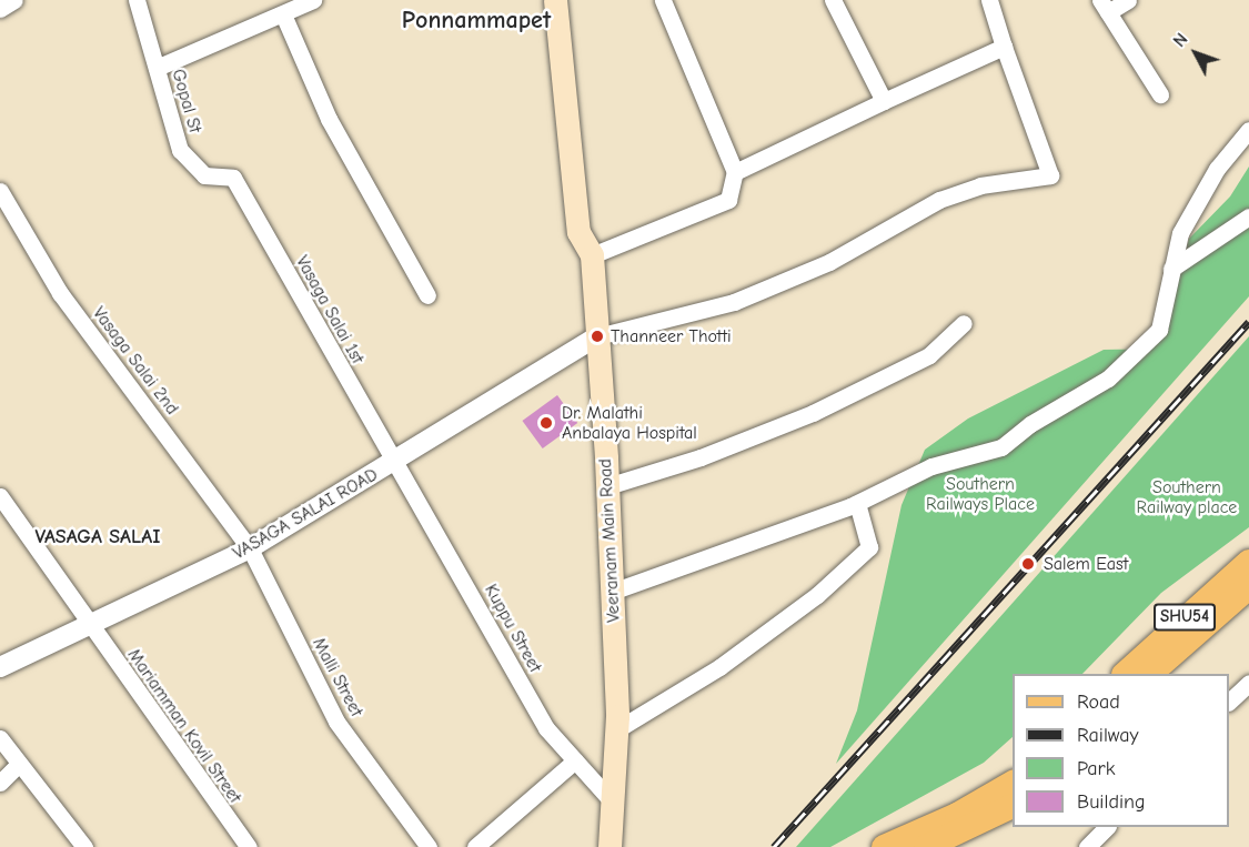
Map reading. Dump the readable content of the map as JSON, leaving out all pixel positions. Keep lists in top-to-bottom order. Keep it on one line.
{"streets":{"main road":["Veeranam Main Road","SHU54"],"street":["Gopal St","Vasaga Salai 1st","Vasaga Salai 2nd","VASAGA SALAI ROAD","Kuppu Street","Malli Street","Mariamman Kovil Street"]},"crossings":[["Gopal St","Vasaga Salai 1st"],["Vasaga Salai 1st","VASAGA SALAI ROAD"],["Vasaga Salai 1st","Kuppu Street"],["Vasaga Salai 2nd","VASAGA SALAI ROAD"],["Vasaga Salai 2nd","Malli Street"],["VASAGA SALAI ROAD","Veeranam Main Road"],["VASAGA SALAI ROAD","Kuppu Street"],["VASAGA SALAI ROAD","Malli Street"],["VASAGA SALAI ROAD","Mariamman Kovil Street"],["Veeranam Main Road","Kuppu Street"]],"districts":["Ponnammapet","VASAGA SALAI"],"parks":["Southern Railways Place","Southern Railway place"],"places":["Thanneer Thotti","Dr. Malathi Anbalaya Hospital","Salem East"],"legend":["Road","Railway","Park","Building"],"north":"top left"}
